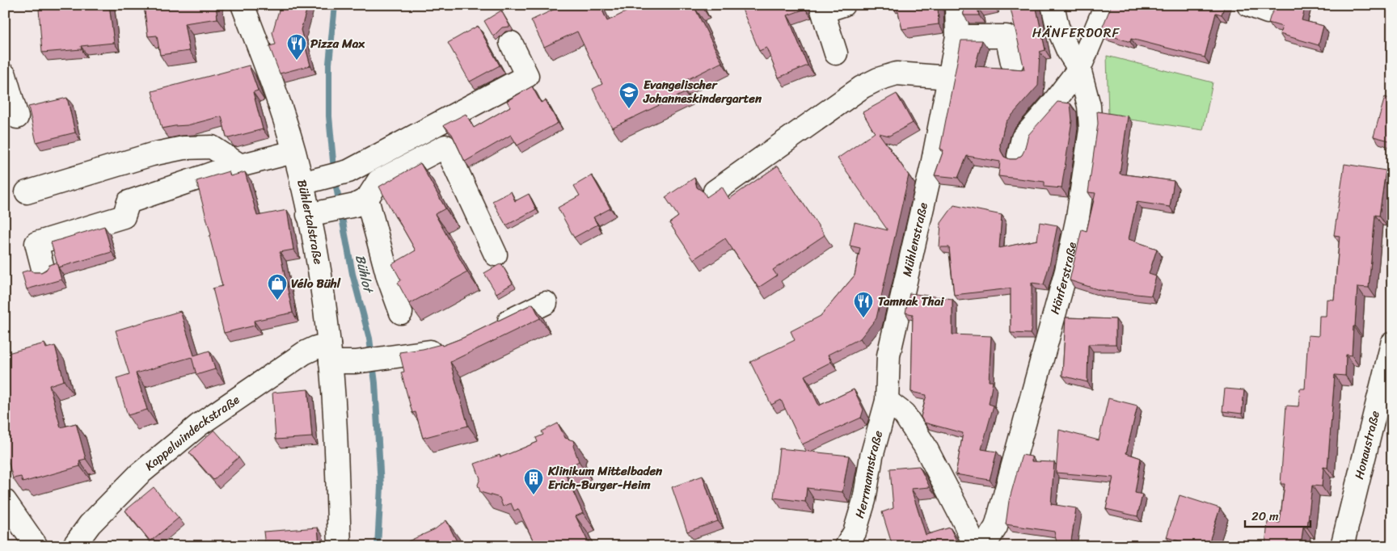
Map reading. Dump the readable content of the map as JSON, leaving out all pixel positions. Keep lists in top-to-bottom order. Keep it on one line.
{"streets":{"street":["Bühlertalstraße","Mühlenstraße","Hänferstraße","Kappelwindeckstraße","Honaustraße","Herrmannstraße"]},"crossings":[["Bühlertalstraße","Kappelwindeckstraße"],["Mühlenstraße","Herrmannstraße"]],"districts":["HÄNFERDORF"],"water":["Bühlot"],"places":{"restaurant":["Pizza Max","Tamnak Thai"],"school or university":["Evangelischer Johanneskindergarten"],"shop":["Vélo Bühl"],"building":["Klinikum Mittelbaden Erich-Burger-Heim"]},"scale_bar":"20 m"}
